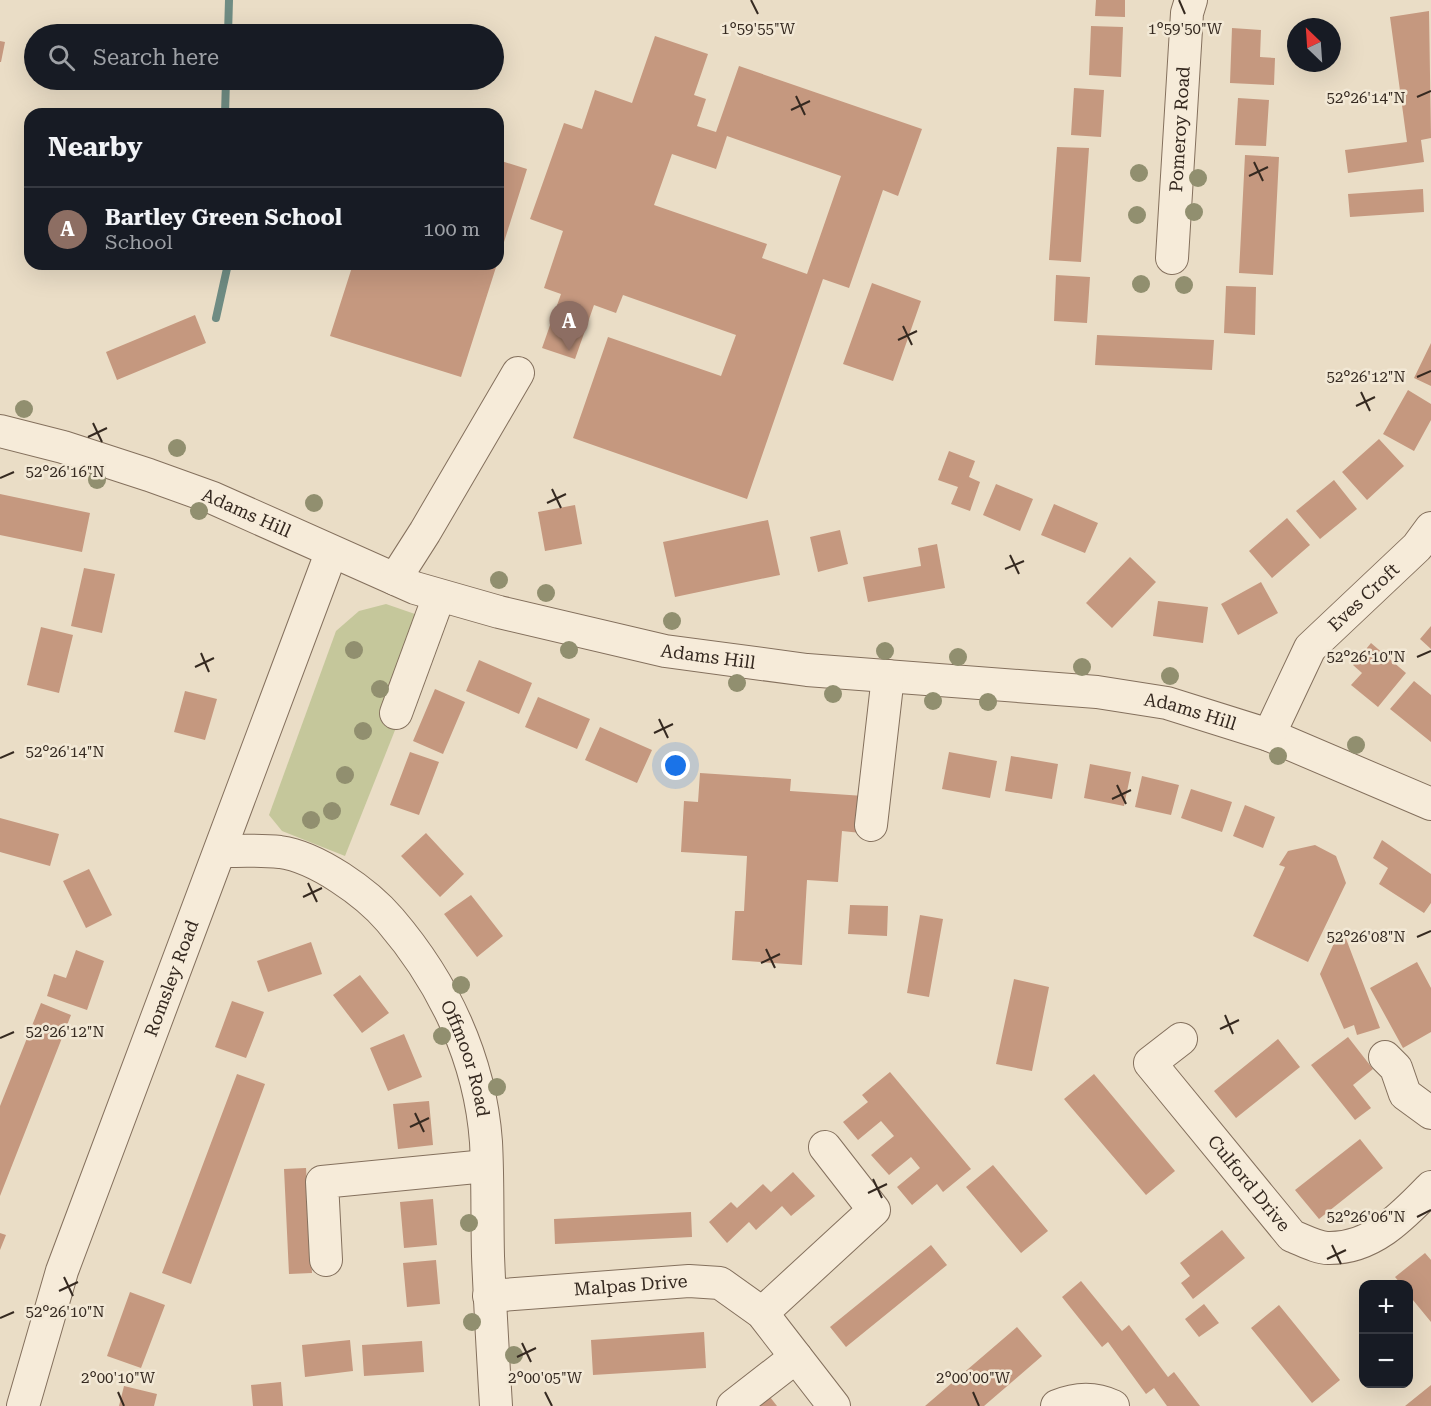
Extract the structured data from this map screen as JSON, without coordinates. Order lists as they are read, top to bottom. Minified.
{"streets":{"street":["Pomeroy Road","Adams Hill","Eves Croft","Romsley Road","Offmoor Road","Culford Drive","Malpas Drive"]},"crossings":[["Adams Hill","Eves Croft"],["Adams Hill","Romsley Road"],["Romsley Road","Offmoor Road"],["Offmoor Road","Malpas Drive"]],"north":"top left","page":{"search":"Search here","heading":"Nearby","list":[{"mark":"A","name":"Bartley Green School","note":"School","value":"100 m"}],"pins":"A","map_buttons":["+","−"]},"coordinates":["1°59'55\"W","1°59'50\"W","52°26'14\"N","52°26'12\"N","52°26'16\"N","52°26'10\"N","52°26'08\"N","52°26'06\"N","2°00'10\"W","2°00'05\"W","2°00'00\"W"]}
